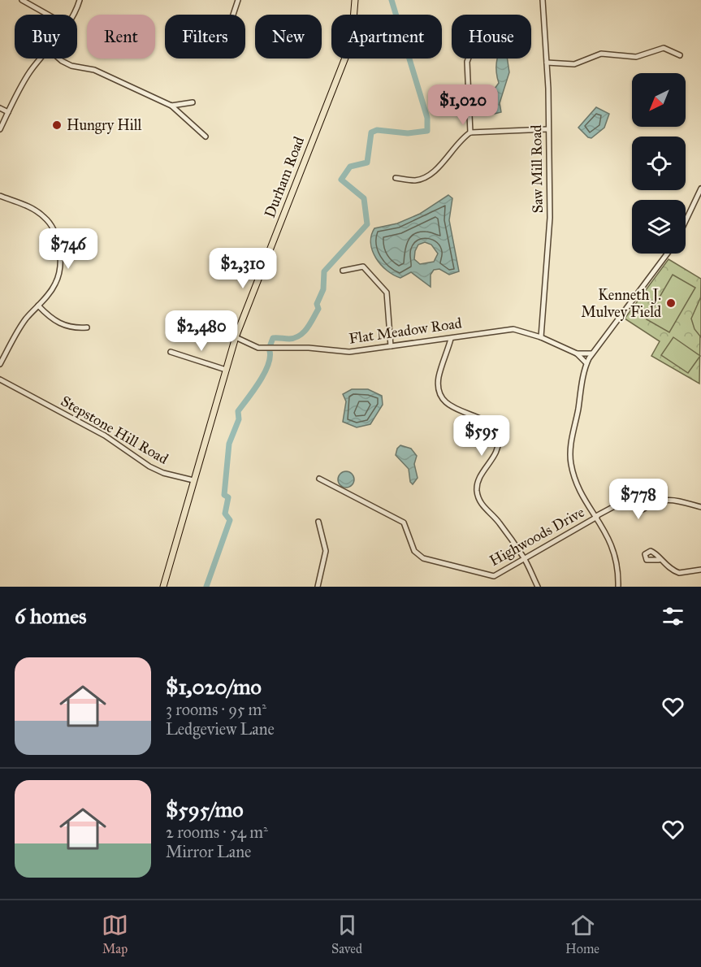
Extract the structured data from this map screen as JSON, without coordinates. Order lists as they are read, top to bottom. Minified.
{"streets":{"main road":["Durham Road"],"street":["Saw Mill Road","Flat Meadow Road","Stepstone Hill Road","Highwoods Drive"]},"crossings":[["Saw Mill Road","Flat Meadow Road"],["Durham Road","Flat Meadow Road"],["Durham Road","Stepstone Hill Road"]],"places":["Hungry Hill","Kenneth J. Mulvey Field"],"north":"bottom left","page":{"chip":["Buy","Rent","Filters","New","Apartment","House"],"price":["$1,020","$746","$2,310","$2,480","$595","$778"],"heading":"6 homes","list":[{"name":"$1,020/mo","note":"3 rooms · 95 m² · Ledgeview Lane"},{"name":"$595/mo","note":"2 rooms · 54 m² · Mirror Lane"}],"tabs":["Map","Saved","Home"]}}
